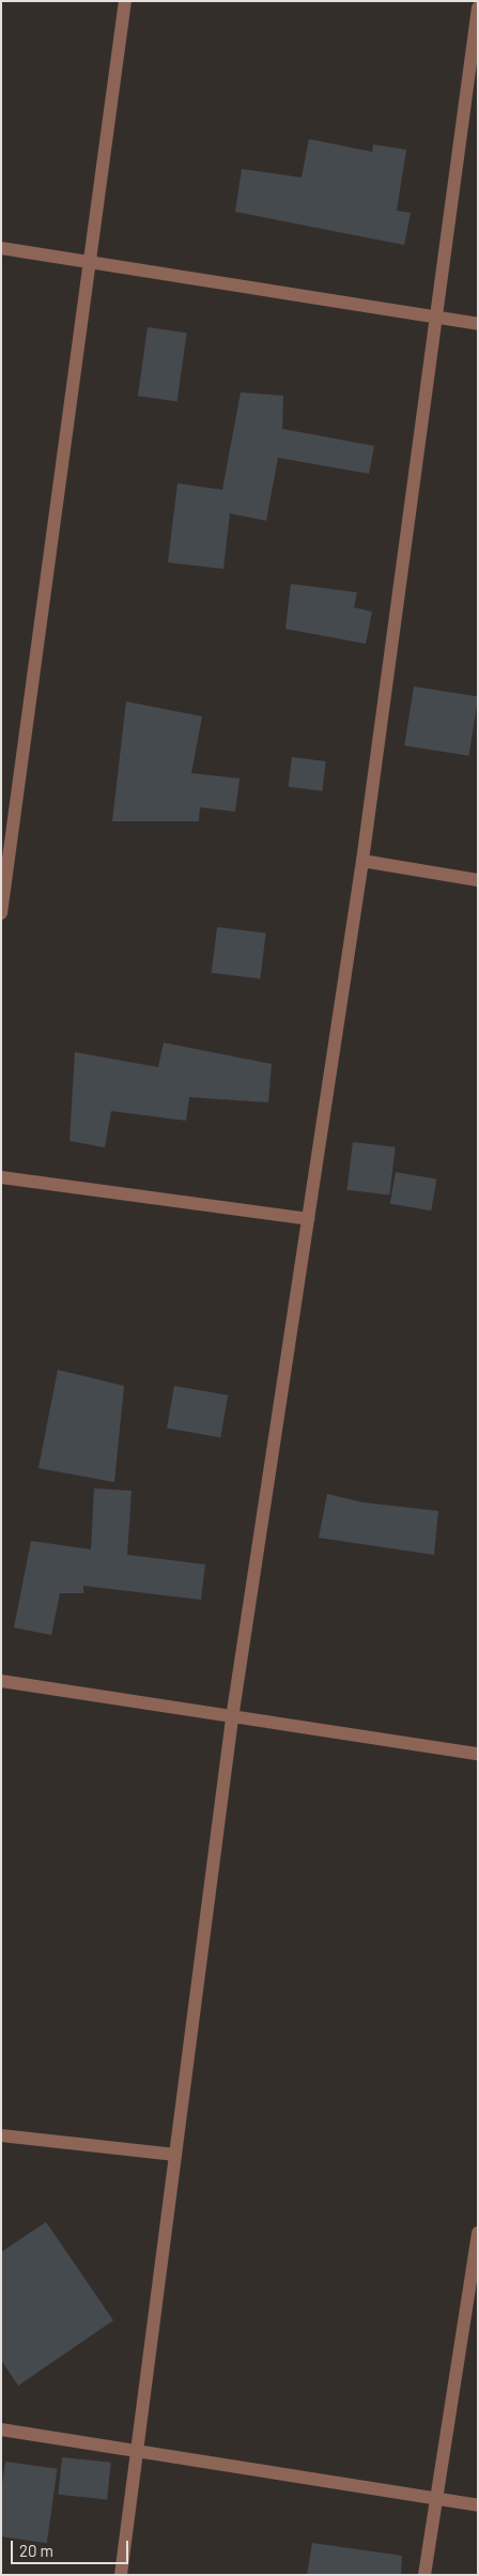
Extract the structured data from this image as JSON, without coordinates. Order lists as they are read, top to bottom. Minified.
{"scale_bar":"20 m"}
